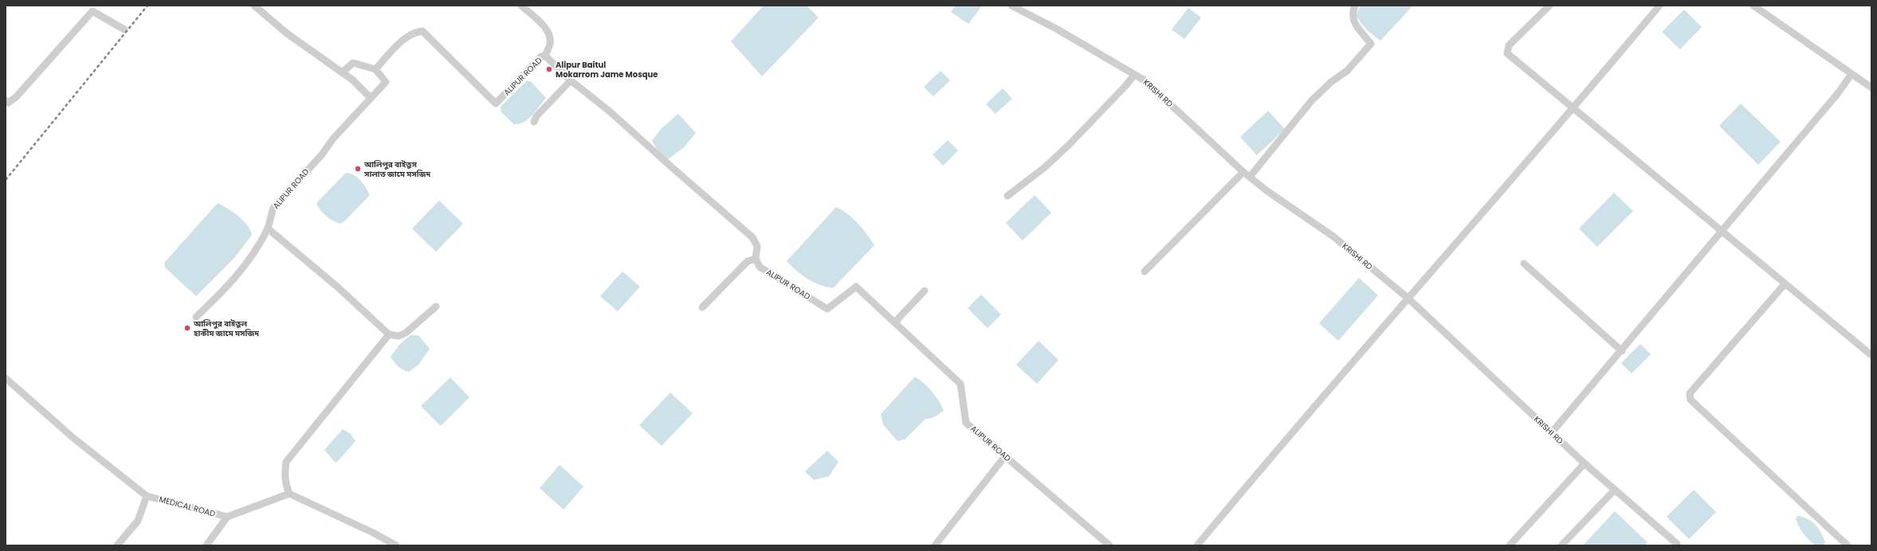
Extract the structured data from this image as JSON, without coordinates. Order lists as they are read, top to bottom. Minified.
{"streets":{"street":["ALIPUR ROAD","KRISHI RD","MEDICAL ROAD"]},"places":["Alipur Baitul Mokarrom Jame Mosque","আলিপুর বাইতুস সালাত জামে মসজিদ","আলিপুর বাইতুল হাকীম জামে মসজিদ"]}
